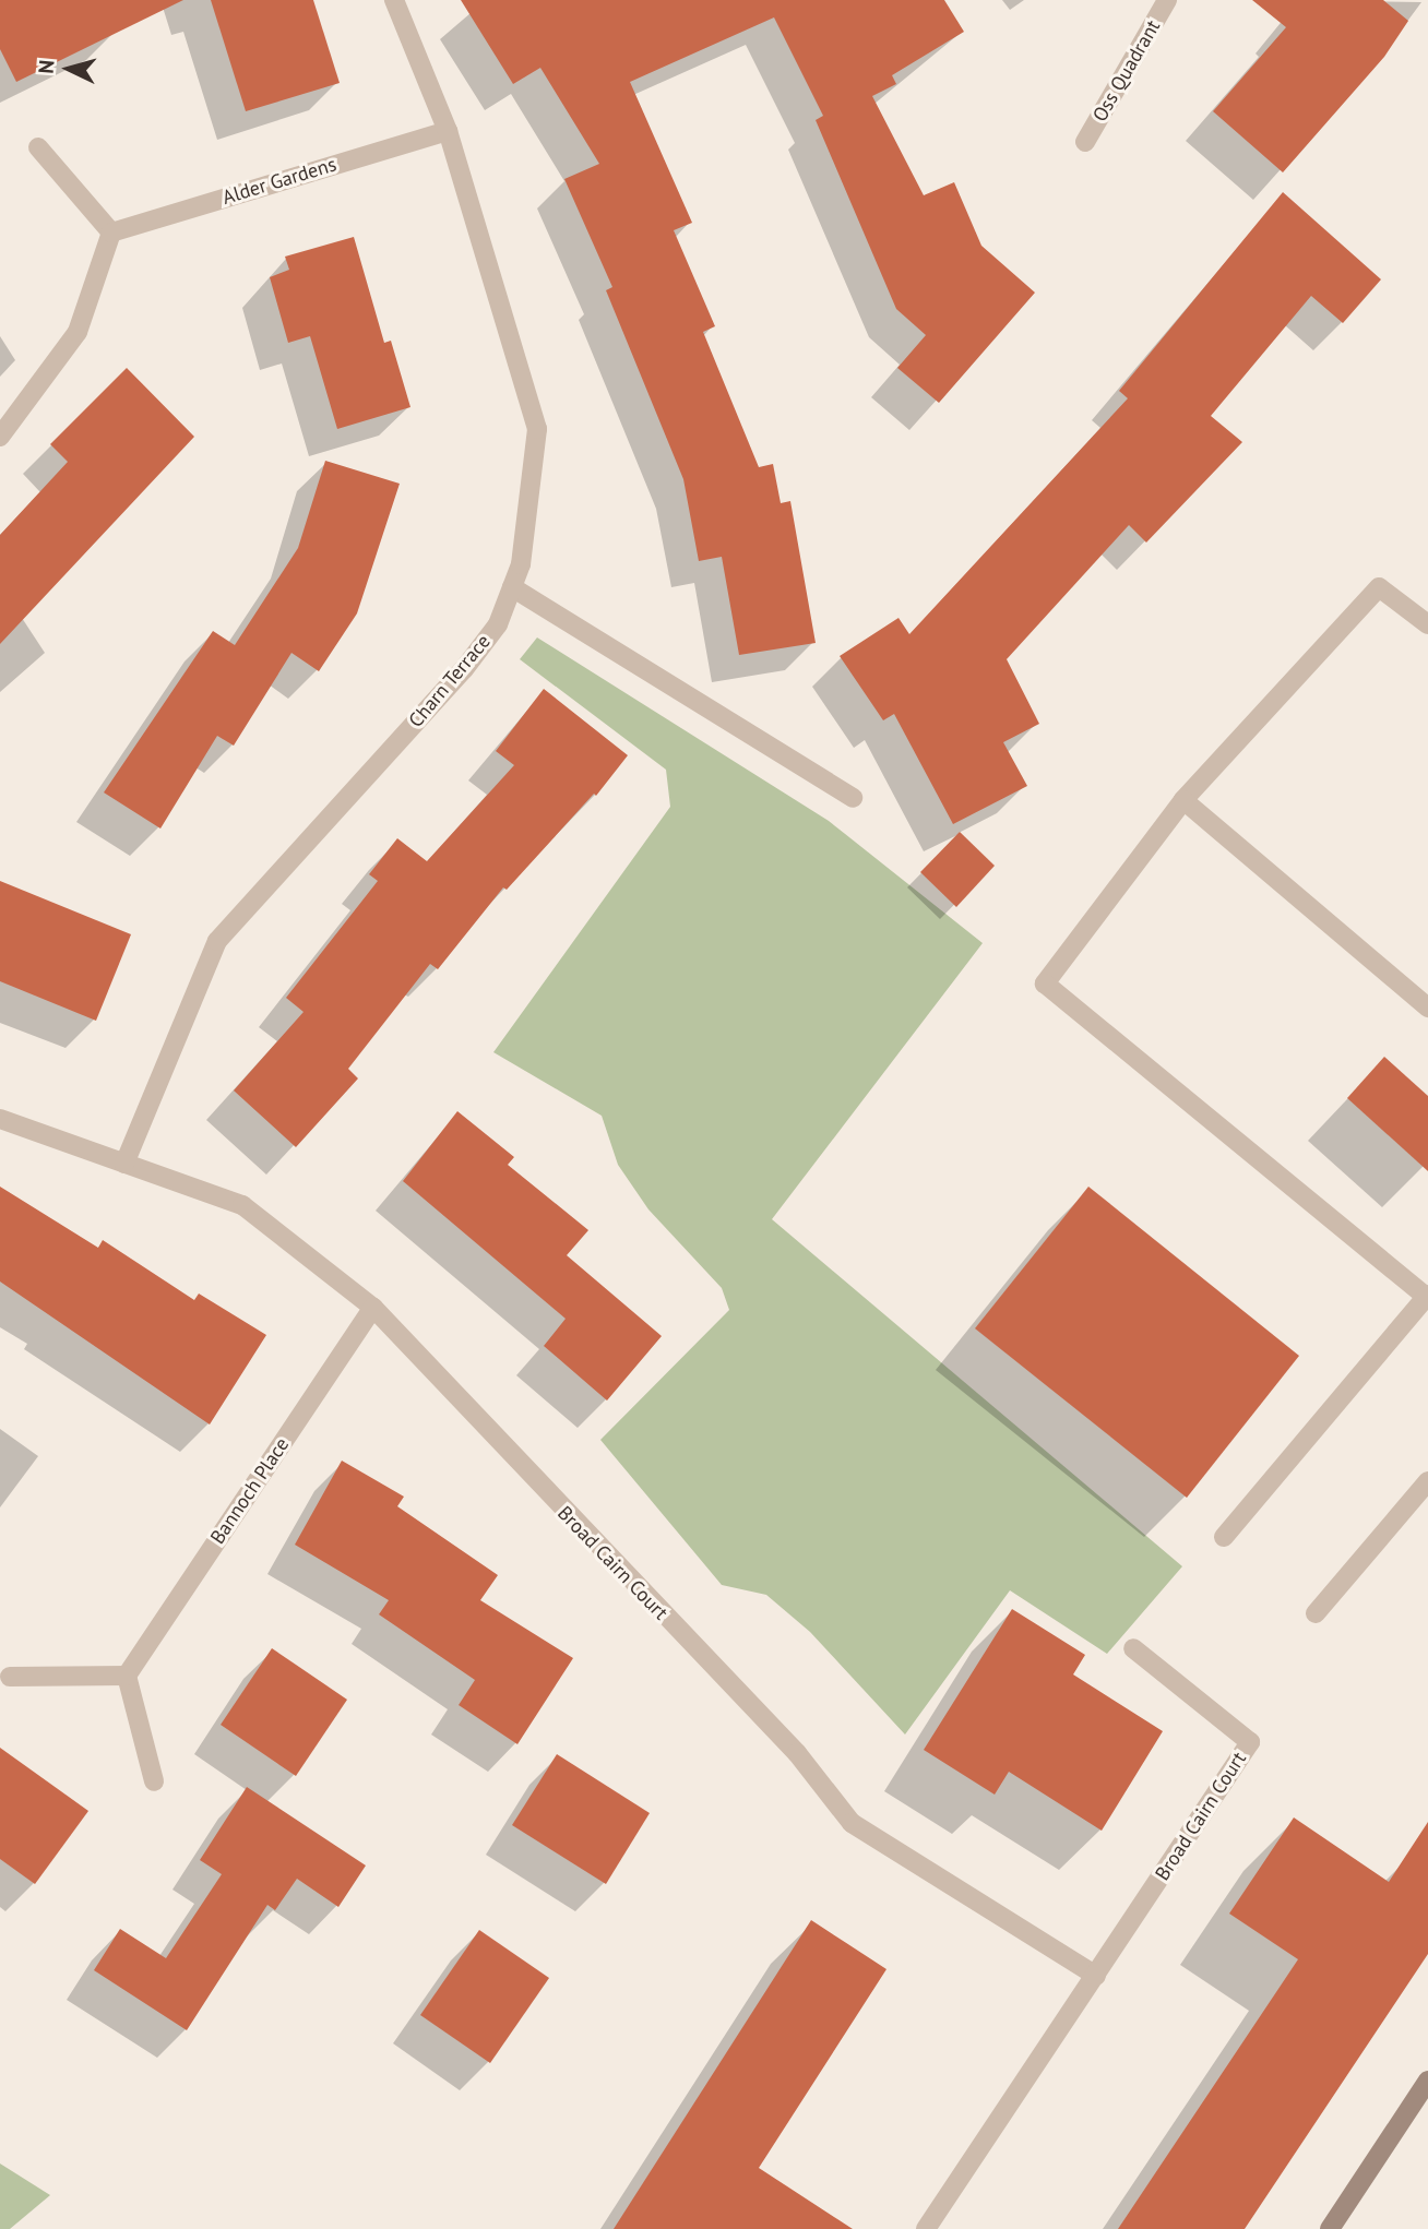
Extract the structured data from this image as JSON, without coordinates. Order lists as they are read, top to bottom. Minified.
{"streets":{"street":["Oss Quadrant","Alder Gardens","Charn Terrace","Bannoch Place","Broad Cairn Court"]},"crossings":[["Alder Gardens","Charn Terrace"],["Charn Terrace","Broad Cairn Court"],["Bannoch Place","Broad Cairn Court"]],"north":"left"}
